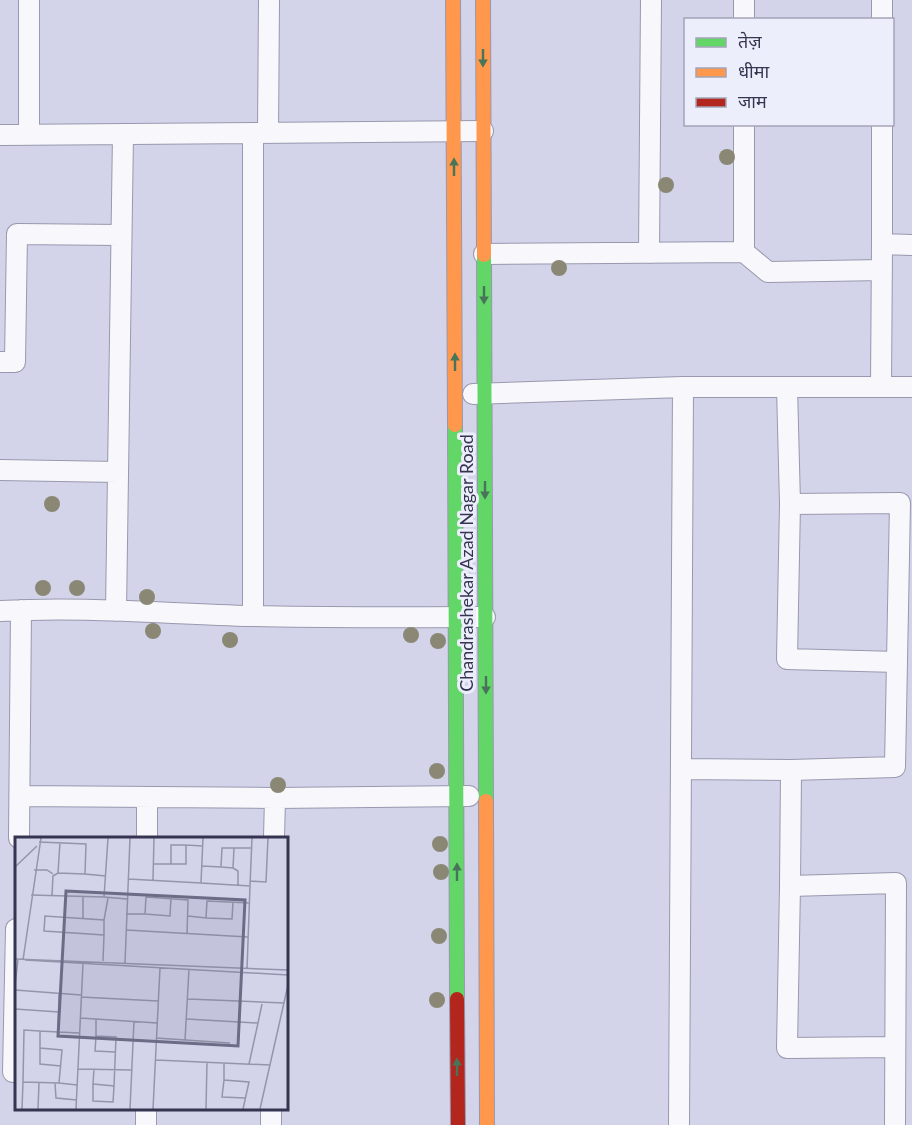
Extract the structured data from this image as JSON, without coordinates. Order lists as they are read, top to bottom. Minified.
{"streets":{"street":["Chandrashekar Azad Nagar Road"]},"legend":["तेज़","धीमा","जाम"]}
